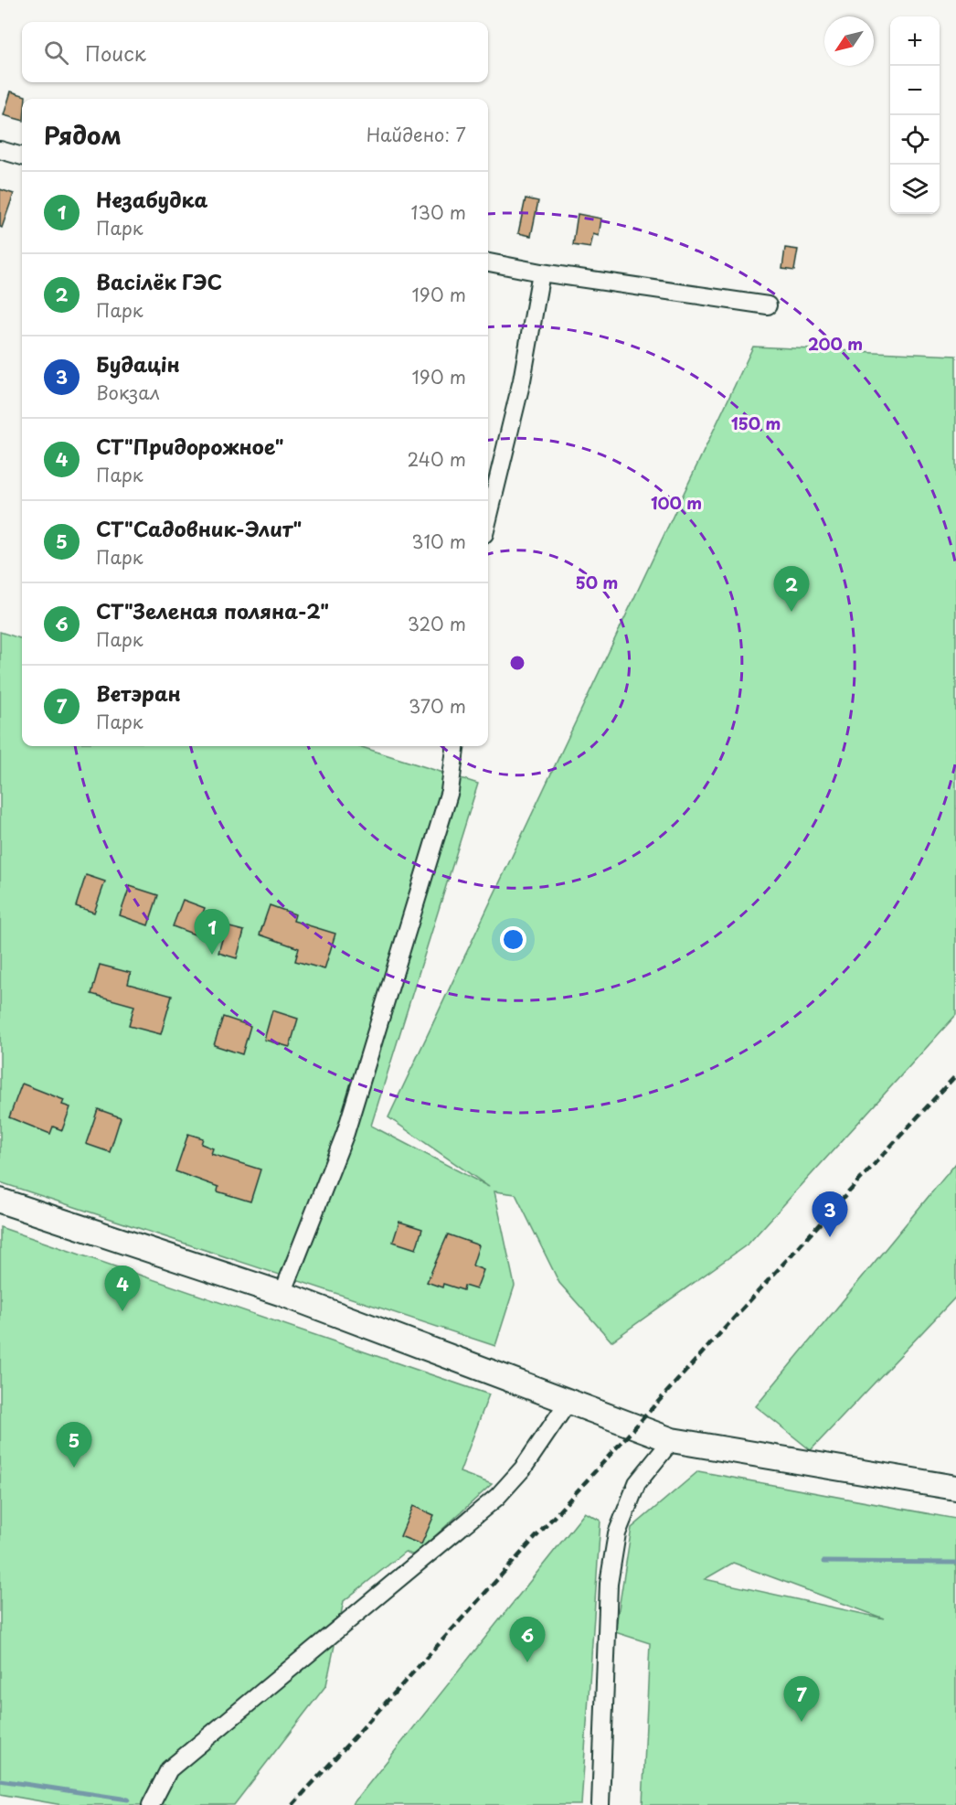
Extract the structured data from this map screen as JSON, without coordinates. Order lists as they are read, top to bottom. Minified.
{"north":"bottom left","page":{"map_buttons":["+","−"],"search":"Поиск","heading":["Рядом","Найдено: 7"],"list":[{"mark":"1","name":"Незабудка","note":"Парк","value":"130 m"},{"mark":"2","name":"Васілёк ГЭС","note":"Парк","value":"190 m"},{"mark":"3","name":"Будацін","note":"Вокзал","value":"190 m"},{"mark":"4","name":"СТ\"Придорожное\"","note":"Парк","value":"240 m"},{"mark":"5","name":"СТ\"Садовник-Элит\"","note":"Парк","value":"310 m"},{"mark":"6","name":"СТ\"Зеленая поляна-2\"","note":"Парк","value":"320 m"},{"mark":"7","name":"Ветэран","note":"Парк","value":"370 m"}],"pins":["2","1","3","4","5","6","7"]},"rings":["200 m","150 m","100 m","50 m"]}
